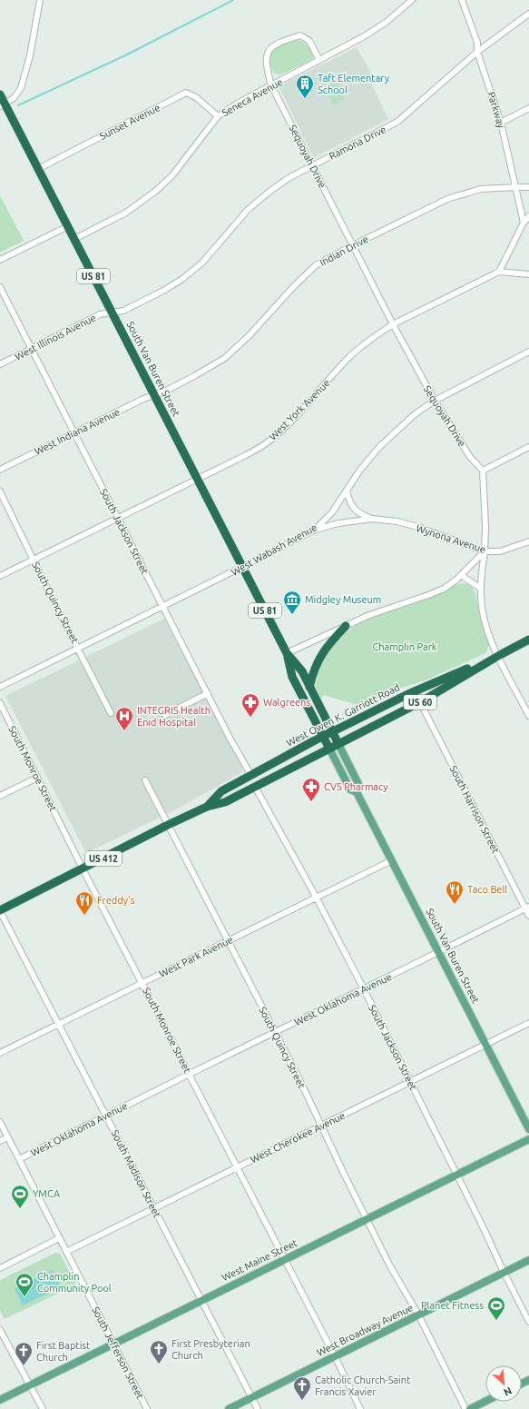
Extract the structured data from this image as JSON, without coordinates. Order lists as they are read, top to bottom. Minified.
{"streets":{"highway":["US 81","South Van Buren Street","US 60","West Owen K. Garriott Road","US 412"],"main road":["West Maine Street","West Broadway Avenue"],"street":["Seneca Avenue","Parkway","Sunset Avenue","Ramona Drive","Sequoyah Drive","Indian Drive","West Illinois Avenue","West York Avenue","West Indiana Avenue","South Jackson Street","Wynona Avenue","West Wabash Avenue","South Quincy Street","South Monroe Street","South Harrison Street","West Park Avenue","West Oklahoma Avenue","West Cherokee Avenue","South Madison Street","South Jefferson Street"]},"crossings":[["Seneca Avenue","Sunset Avenue"],["Seneca Avenue","Sequoyah Drive"],["Seneca Avenue","South Van Buren Street"],["Parkway","Ramona Drive"],["Parkway","Indian Drive"],["Sunset Avenue","South Van Buren Street"],["Ramona Drive","Sequoyah Drive"],["Ramona Drive","West Illinois Avenue"],["Ramona Drive","South Van Buren Street"],["Sequoyah Drive","Indian Drive"],["Sequoyah Drive","West York Avenue"],["Sequoyah Drive","West Wabash Avenue"],["Indian Drive","South Van Buren Street"],["Indian Drive","West Indiana Avenue"],["West Illinois Avenue","South Van Buren Street"],["West Illinois Avenue","South Jackson Street"],["South Van Buren Street","West York Avenue"],["South Van Buren Street","West Indiana Avenue"],["South Van Buren Street","West Wabash Avenue"],["South Van Buren Street","West Owen K. Garriott Road"],["South Van Buren Street","West Park Avenue"],["South Van Buren Street","West Oklahoma Avenue"],["South Van Buren Street","West Cherokee Avenue"],["West York Avenue","South Jackson Street"],["West York Avenue","South Quincy Street"],["West Indiana Avenue","South Jackson Street"],["South Jackson Street","West Wabash Avenue"],["South Jackson Street","West Owen K. Garriott Road"],["South Jackson Street","West Park Avenue"],["South Jackson Street","West Oklahoma Avenue"],["South Jackson Street","West Cherokee Avenue"],["South Jackson Street","West Maine Street"],["South Jackson Street","West Broadway Avenue"],["Wynona Avenue","West Wabash Avenue"],["West Wabash Avenue","South Quincy Street"],["South Quincy Street","West Owen K. Garriott Road"],["South Quincy Street","West Park Avenue"],["South Quincy Street","West Oklahoma Avenue"],["South Quincy Street","West Cherokee Avenue"],["South Quincy Street","West Maine Street"],["South Quincy Street","West Broadway Avenue"],["West Owen K. Garriott Road","South Monroe Street"],["West Owen K. Garriott Road","South Harrison Street"],["West Owen K. Garriott Road","South Madison Street"],["South Monroe Street","West Park Avenue"],["South Monroe Street","West Oklahoma Avenue"],["South Monroe Street","West Cherokee Avenue"],["South Monroe Street","West Maine Street"],["South Monroe Street","West Broadway Avenue"],["South Harrison Street","West Oklahoma Avenue"],["West Park Avenue","South Madison Street"],["West Oklahoma Avenue","South Madison Street"],["West Oklahoma Avenue","South Jefferson Street"],["West Cherokee Avenue","South Madison Street"],["West Cherokee Avenue","South Jefferson Street"],["South Madison Street","West Maine Street"],["South Madison Street","West Broadway Avenue"],["West Maine Street","South Jefferson Street"]],"parks":["Champlin Park"],"places":{"building":["Taft Elementary School"],"museum":["Midgley Museum"],"pharmacy":["Walgreens","CVS Pharmacy"],"hospital":["INTEGRIS Health Enid Hospital"],"restaurant":["Taco Bell","Freddy's"],"sports":["YMCA","Champlin Community Pool","Planet Fitness"],"church":["First Presbyterian Church","First Baptist Church","Catholic Church-Saint Francis Xavier"]},"north":"bottom right"}
